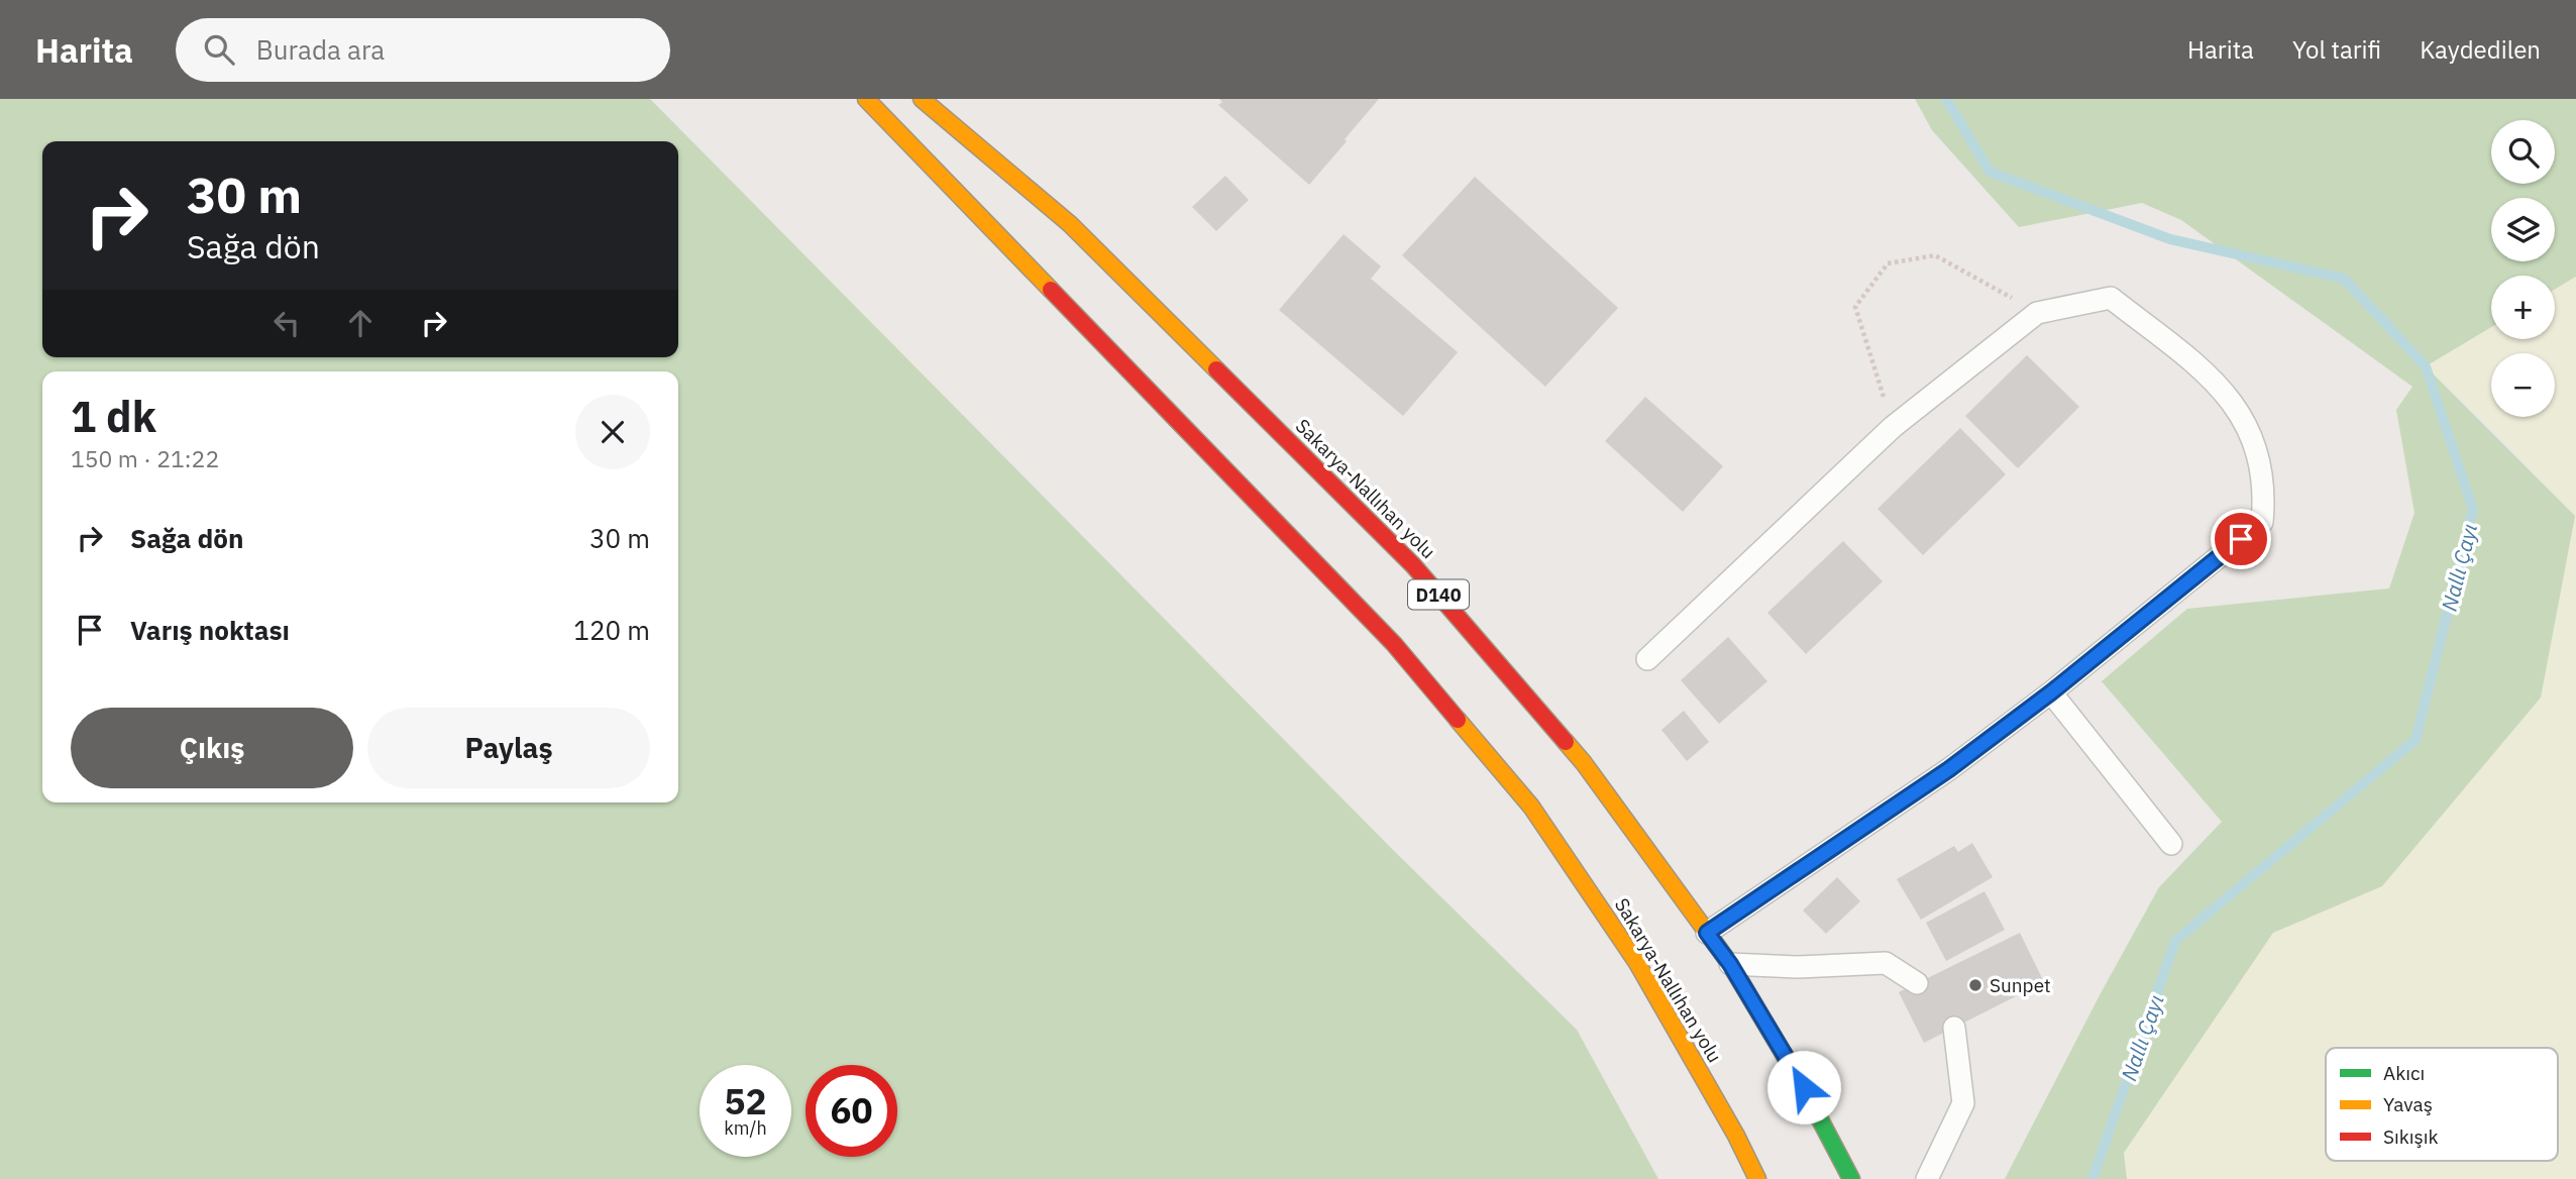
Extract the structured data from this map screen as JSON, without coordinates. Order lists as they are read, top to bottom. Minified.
{"streets":{"main road":["Sakarya-Nallıhan yolu","D140"]},"water":["Nallı Çayı"],"places":["Sunpet"],"legend":["Akıcı","Yavaş","Sıkışık"],"page":{"header":"Harita","search":"Burada ara","nav":["Harita","Yol tarifi","Kaydedilen"],"map_buttons":["+","−"],"turn":["30 m","Sağa dön"],"heading":["1 dk","150 m · 21:22"],"list":[{"name":"Sağa dön","value":"30 m"},{"name":"Varış noktası","value":"120 m"}],"buttons":["Çıkış","Paylaş"],"speed":"52 km/h","limit":"60"}}
